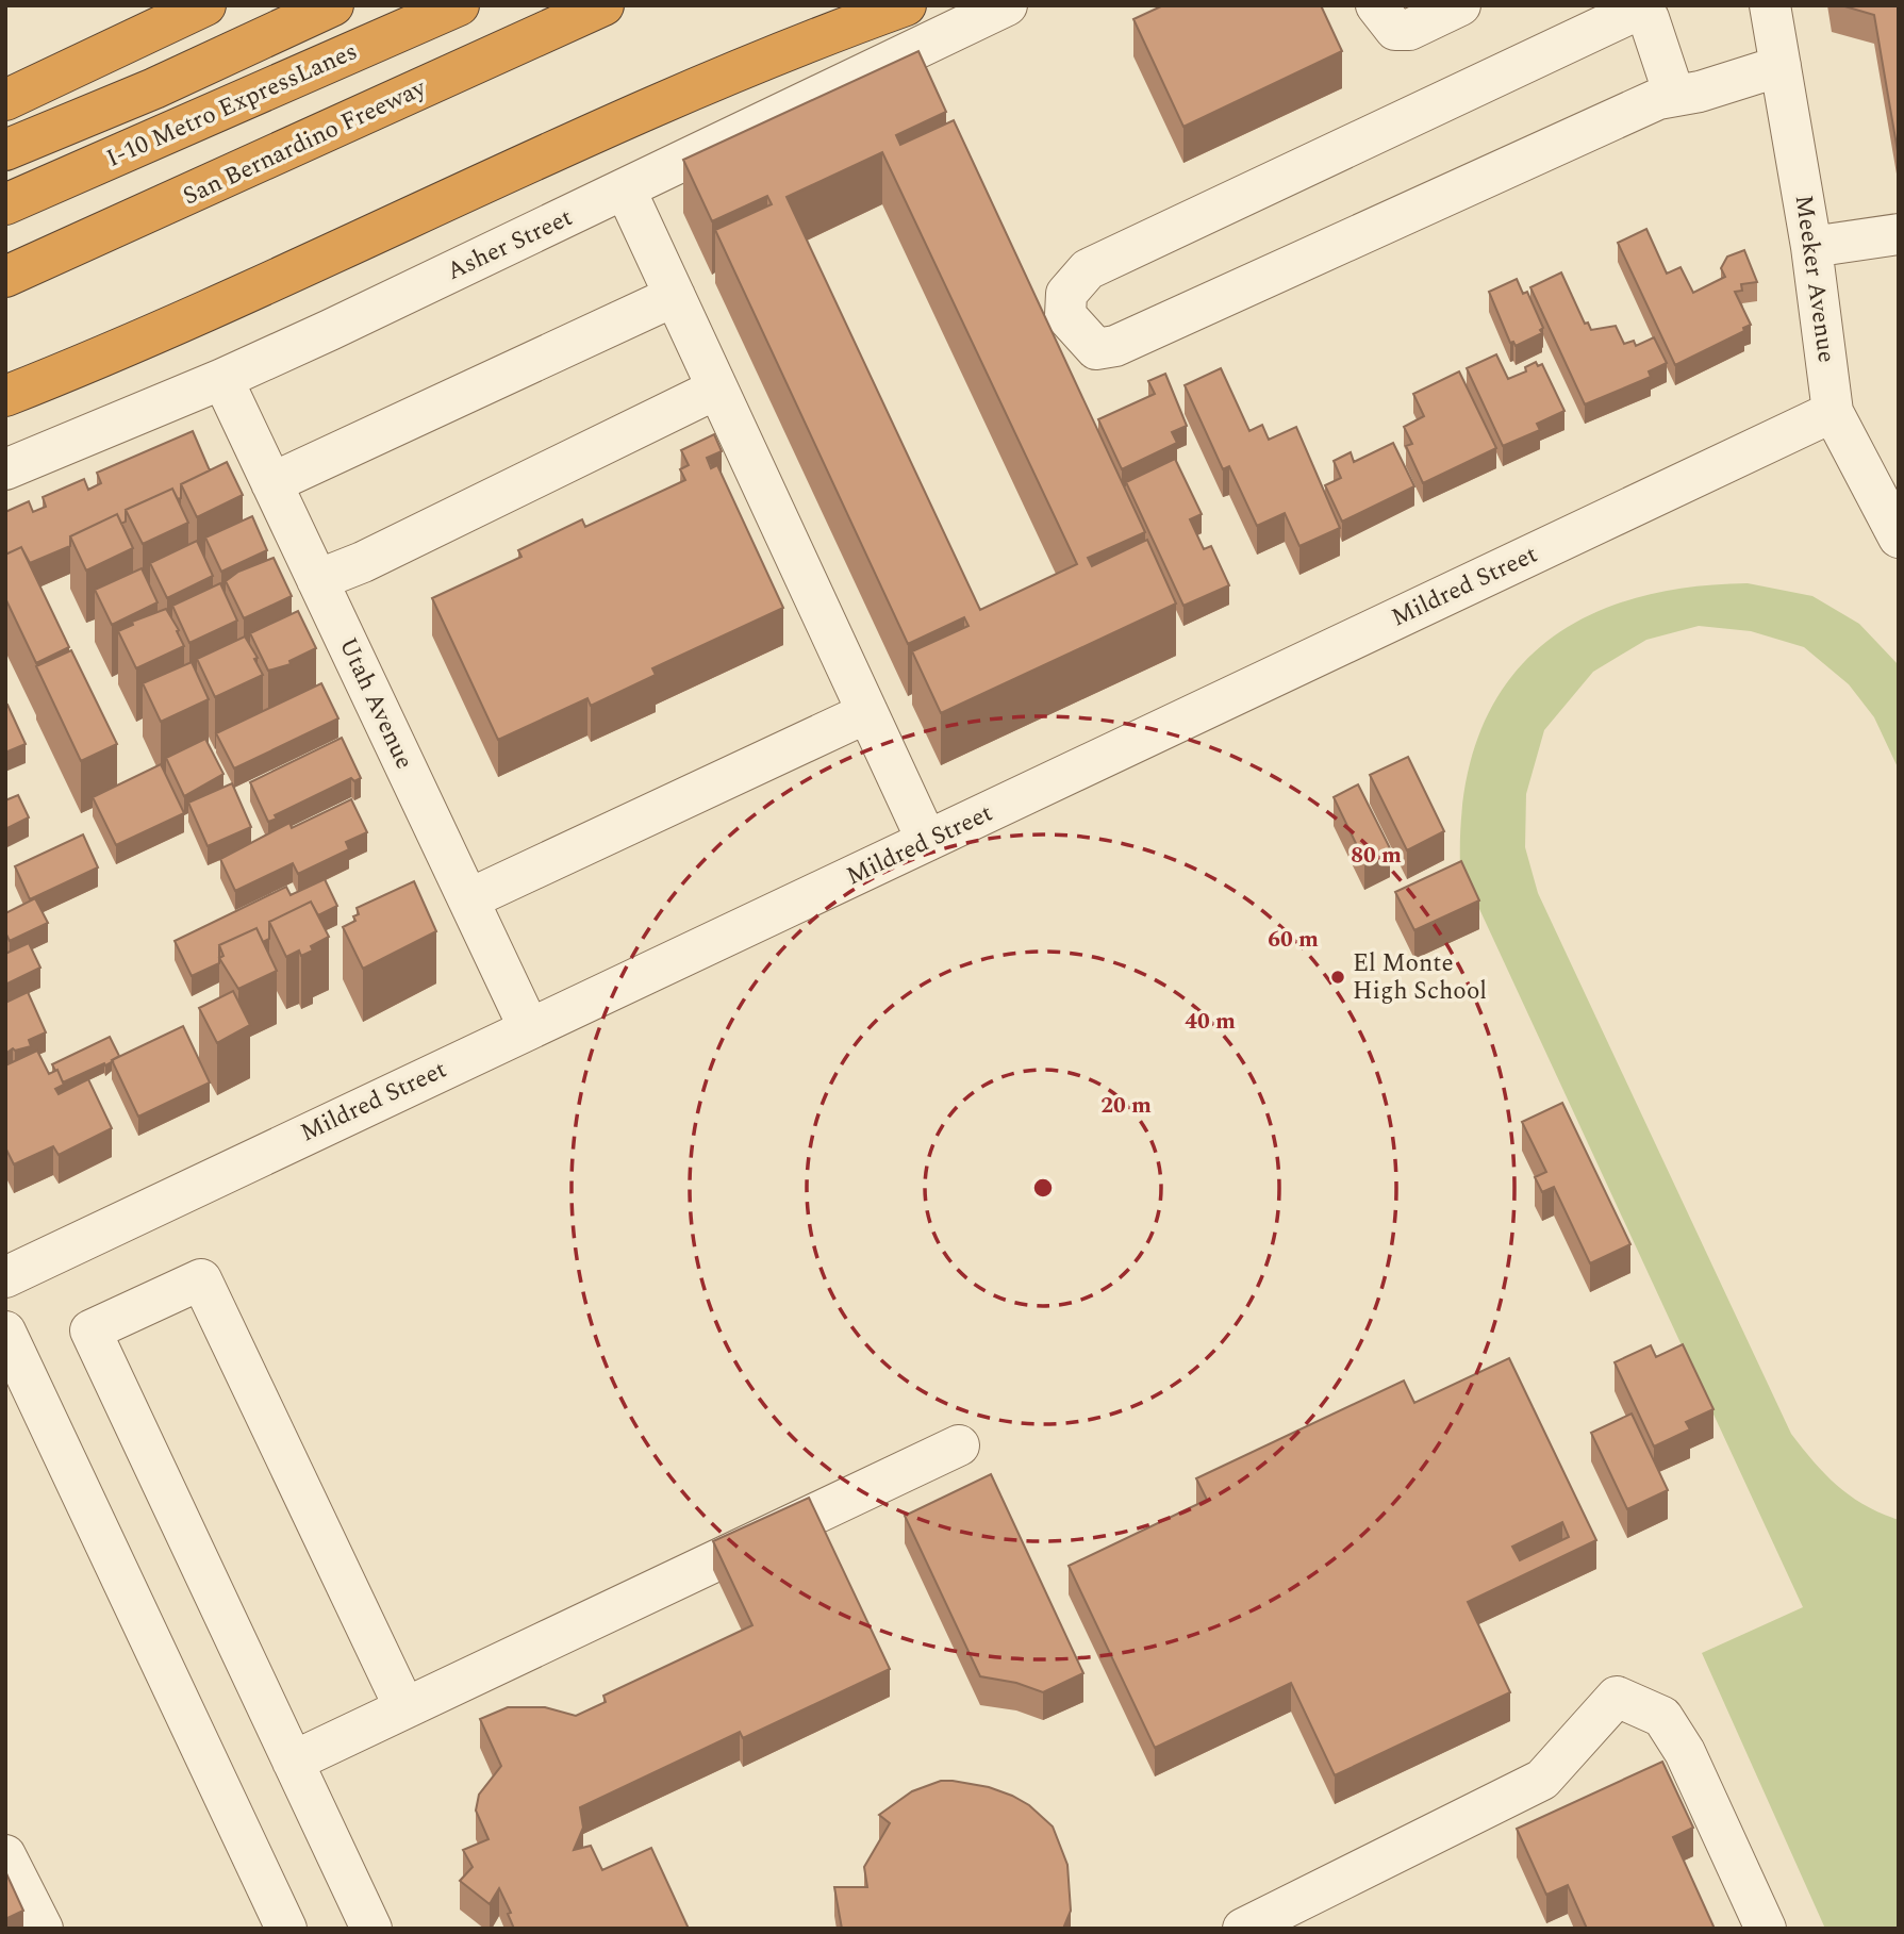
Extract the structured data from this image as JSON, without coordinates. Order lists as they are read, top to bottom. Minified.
{"streets":{"highway":["I-10 Metro ExpressLanes","San Bernardino Freeway"],"street":["Asher Street","Meeker Avenue","Mildred Street","Utah Avenue"]},"crossings":[["Asher Street","Utah Avenue"],["Meeker Avenue","Mildred Street"],["Mildred Street","Utah Avenue"]],"places":["El Monte High School"],"rings":["80 m","60 m","40 m","20 m"]}
